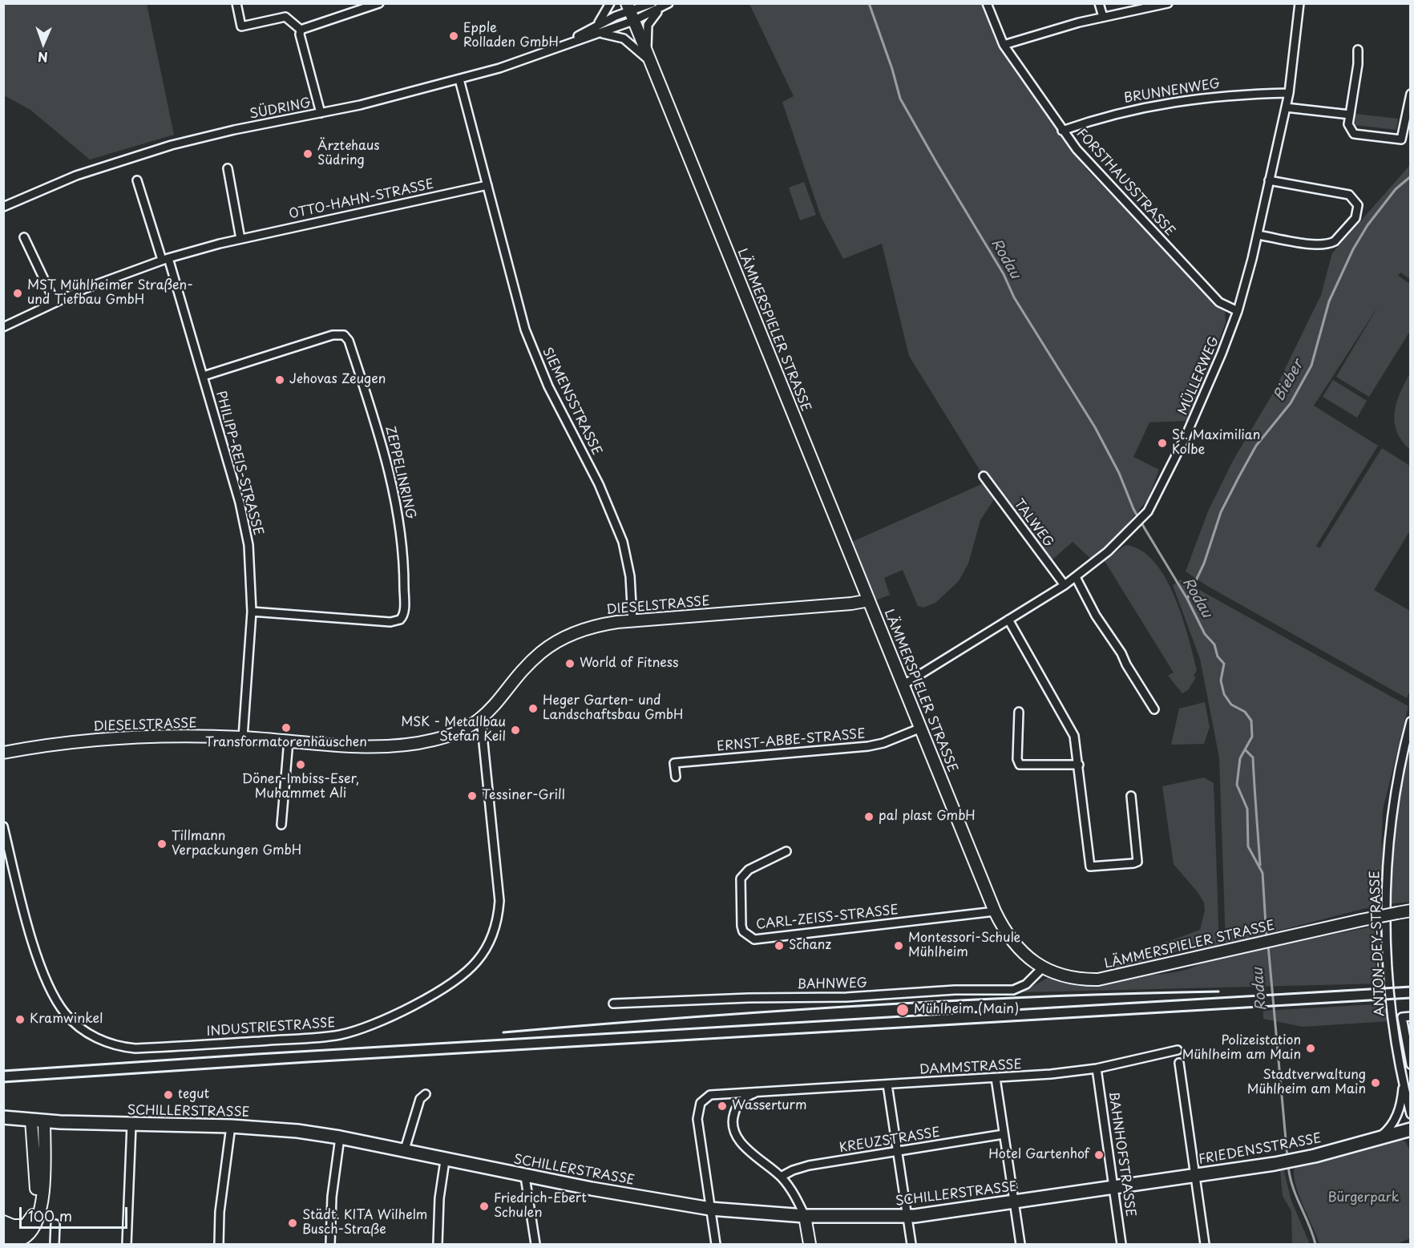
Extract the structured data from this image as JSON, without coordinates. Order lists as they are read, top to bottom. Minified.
{"streets":{"main road":["LÄMMERSPIELER STRASSE","DIESELSTRASSE","SCHILLERSTRASSE","FRIEDENSSTRASSE"],"street":["BRUNNENWEG","SÜDRING","FORSTHAUSSTRASSE","OTTO-HAHN-STRASSE","MÜLLERWEG","SIEMENSSTRASSE","PHILIPP-REIS-STRASSE","ZEPPELINRING","TALWEG","ERNST-ABBE-STRASSE","CARL-ZEISS-STRASSE","ANTON-DEY-STRASSE","BAHNWEG","INDUSTRIESTRASSE","DAMMSTRASSE","KREUZSTRASSE","BAHNHOFSTRASSE"]},"crossings":[["BRUNNENWEG","FORSTHAUSSTRASSE"],["BRUNNENWEG","MÜLLERWEG"],["SÜDRING","LÄMMERSPIELER STRASSE"],["SÜDRING","SIEMENSSTRASSE"],["FORSTHAUSSTRASSE","MÜLLERWEG"],["OTTO-HAHN-STRASSE","SIEMENSSTRASSE"],["OTTO-HAHN-STRASSE","PHILIPP-REIS-STRASSE"],["LÄMMERSPIELER STRASSE","MÜLLERWEG"],["LÄMMERSPIELER STRASSE","DIESELSTRASSE"],["LÄMMERSPIELER STRASSE","ERNST-ABBE-STRASSE"],["LÄMMERSPIELER STRASSE","CARL-ZEISS-STRASSE"],["LÄMMERSPIELER STRASSE","BAHNWEG"],["MÜLLERWEG","TALWEG"],["SIEMENSSTRASSE","DIESELSTRASSE"],["PHILIPP-REIS-STRASSE","ZEPPELINRING"],["PHILIPP-REIS-STRASSE","DIESELSTRASSE"],["DIESELSTRASSE","INDUSTRIESTRASSE"],["ANTON-DEY-STRASSE","FRIEDENSSTRASSE"],["DAMMSTRASSE","SCHILLERSTRASSE"],["DAMMSTRASSE","BAHNHOFSTRASSE"],["SCHILLERSTRASSE","FRIEDENSSTRASSE"],["SCHILLERSTRASSE","BAHNHOFSTRASSE"],["FRIEDENSSTRASSE","BAHNHOFSTRASSE"]],"water":["Rodau","Bieber"],"parks":["Bürgerpark"],"places":["Epple Rolladen GmbH","Ärztehaus Südring","MST Mühlheimer Straßen- und Tiefbau GmbH","Jehovas Zeugen","St. Maximilian Kolbe","World of Fitness","Heger Garten- und Landschaftsbau GmbH","Transformatorenhäuschen","MSK - Metallbau Stefan Keil","Döner-Imbiss-Eser, Muhammet Ali","Tessiner-Grill","pal plast GmbH","Tillmann Verpackungen GmbH","Schanz","Montessori-Schule Mühlheim","Mühlheim (Main)","Kramwinkel","Polizeistation Mühlheim am Main","Stadtverwaltung Mühlheim am Main","tegut","Wasserturm","Hotel Gartenhof","Friedrich-Ebert Schulen","Städt. KITA Wilhelm Busch-Straße"],"scale_bar":"100 m","north":"bottom"}
